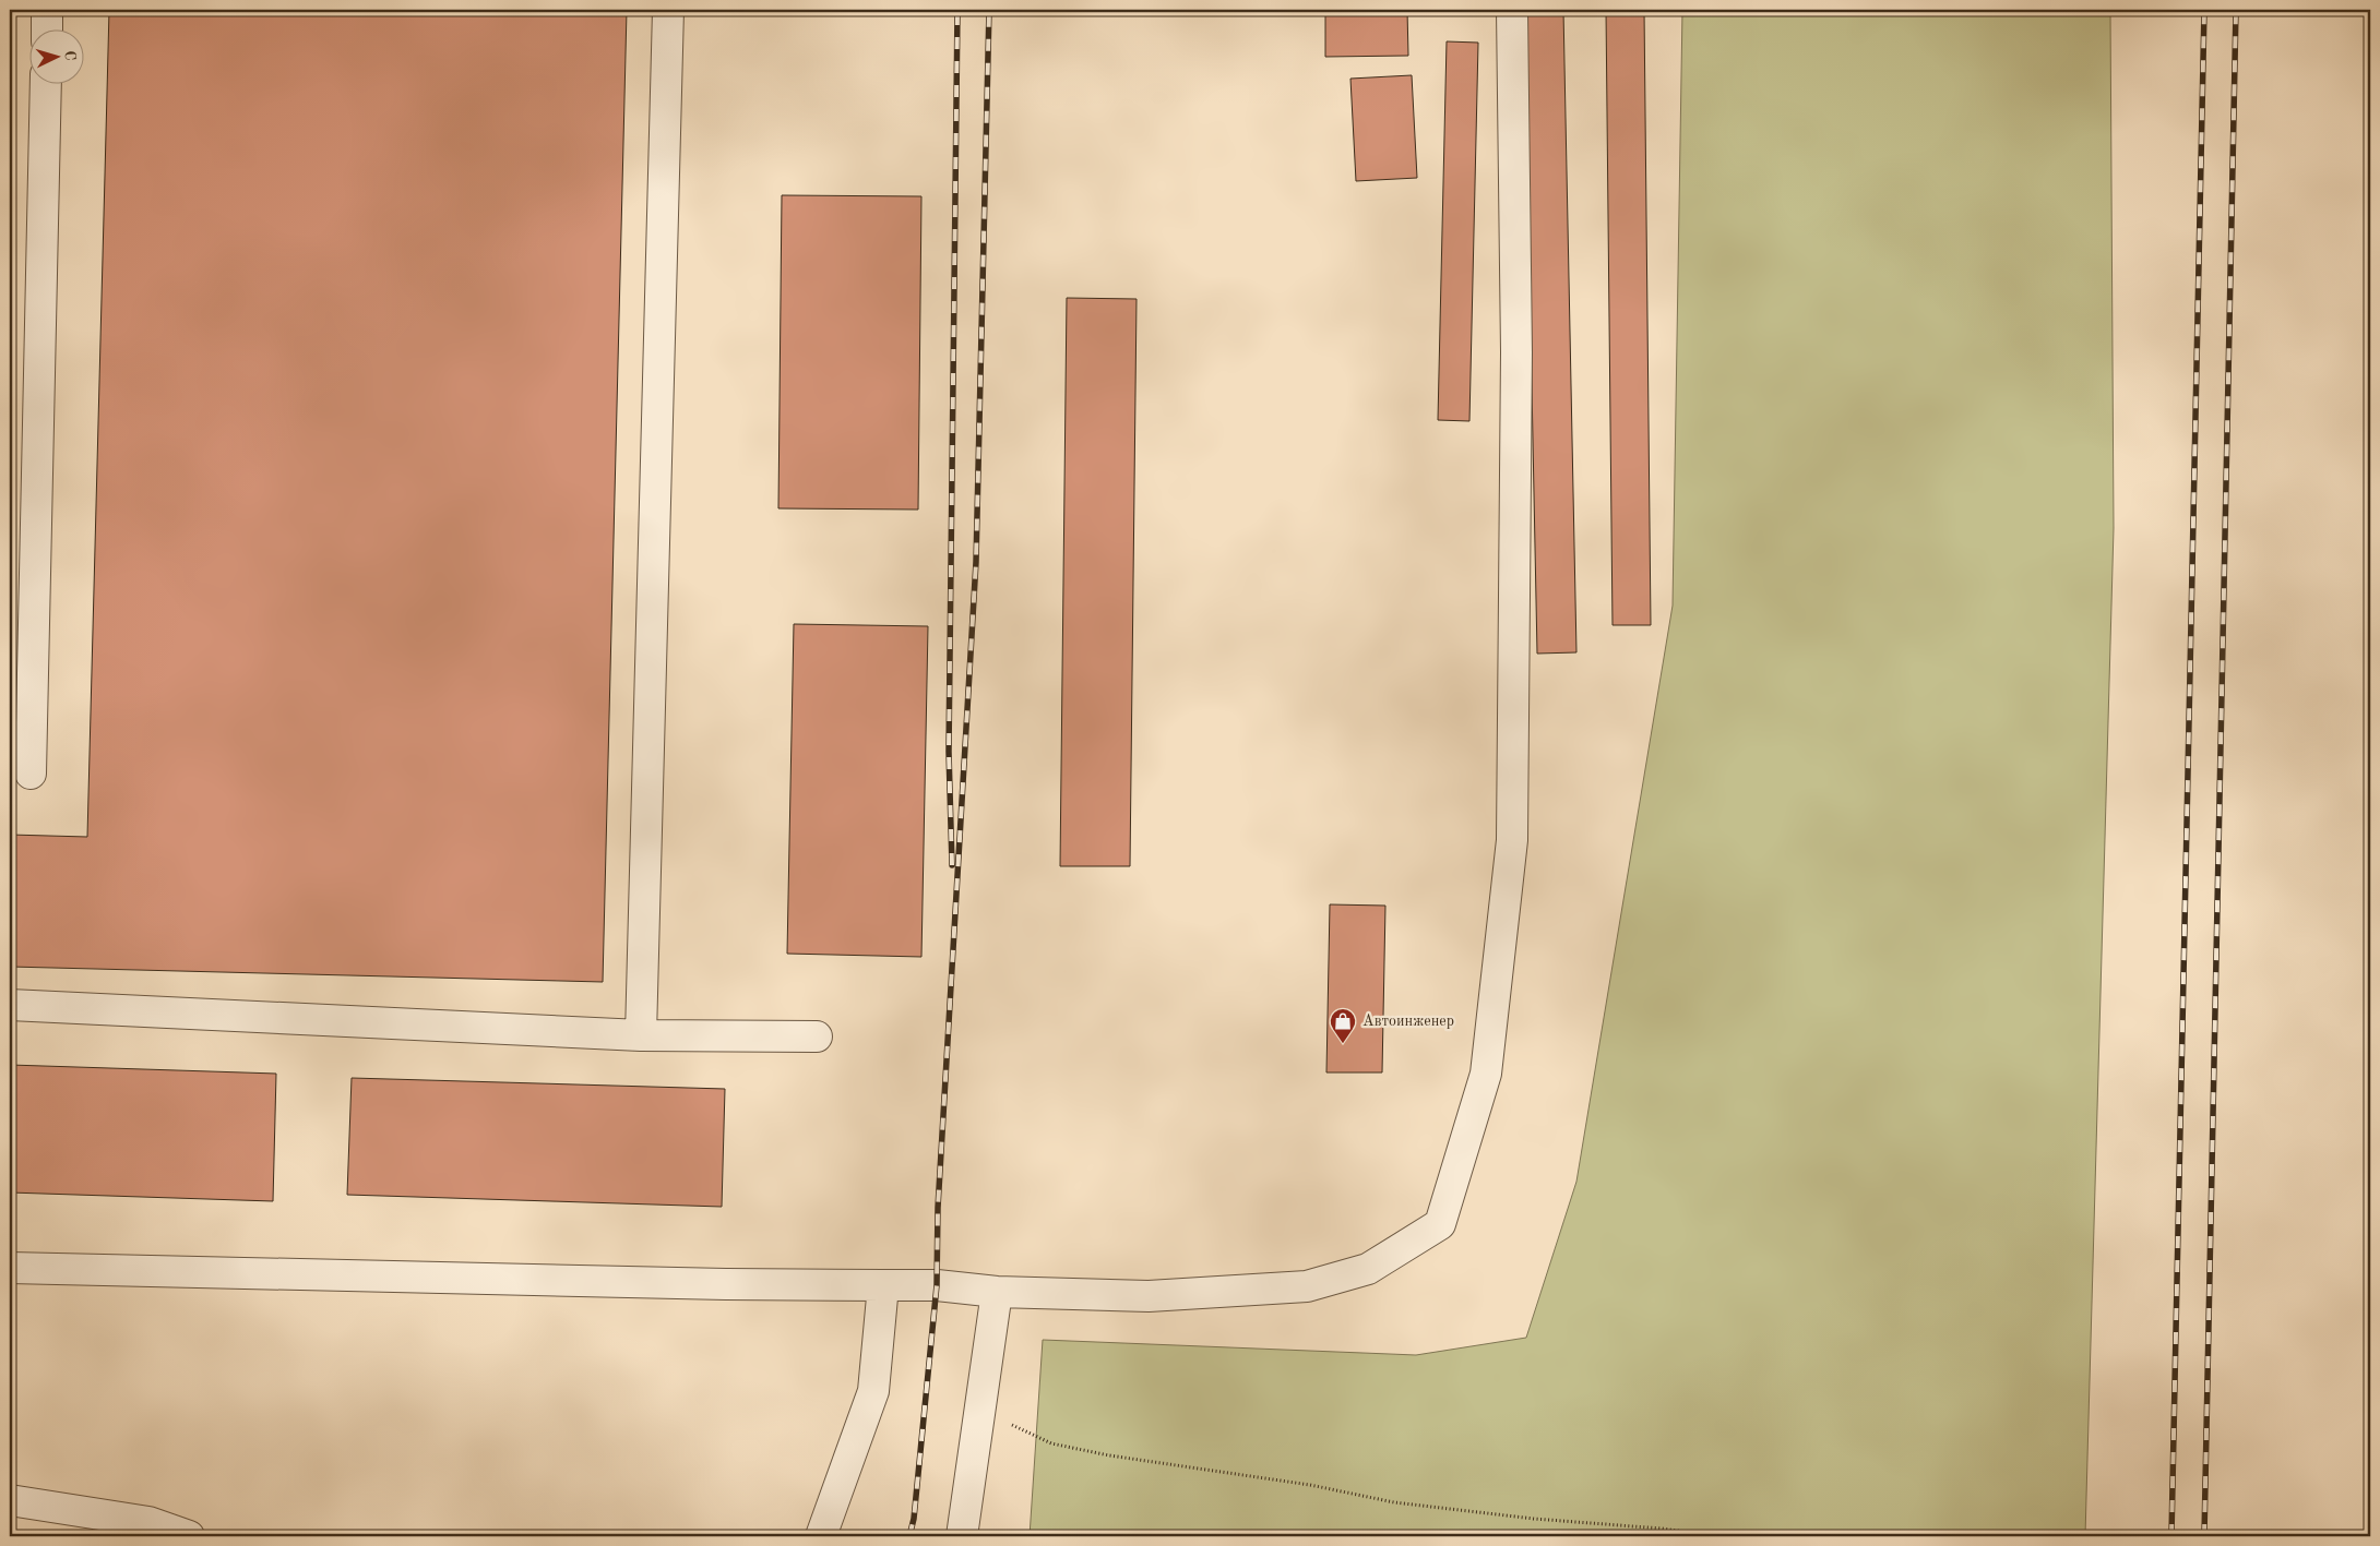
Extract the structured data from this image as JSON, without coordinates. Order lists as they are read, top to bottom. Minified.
{"places":{"shop":["Автоинженер"]},"north":"right"}
